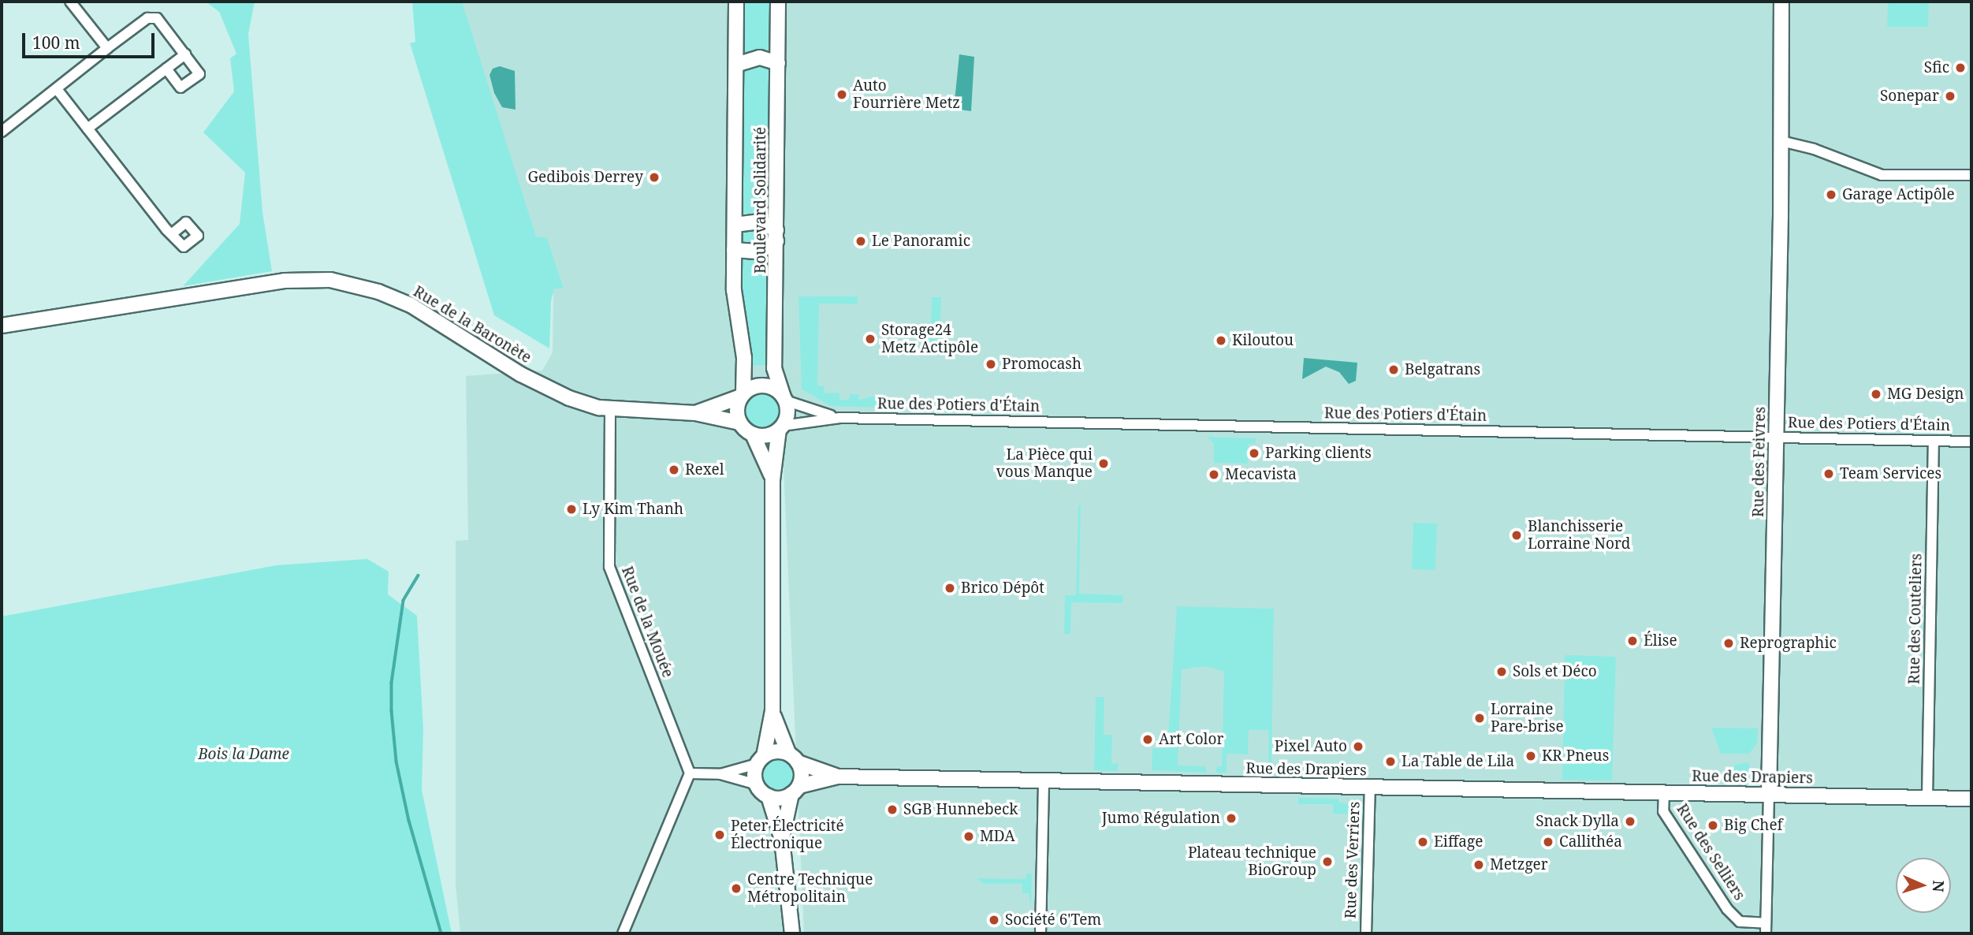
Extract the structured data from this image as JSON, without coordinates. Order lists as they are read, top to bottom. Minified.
{"streets":{"street":["Boulevard Solidarité","Rue de la Baronète","Rue des Potiers d'Étain","Rue des Feivres","Rue des Couteliers","Rue de la Mouée","Rue des Drapiers","Rue des Selliers","Rue des Verriers"]},"crossings":[["Boulevard Solidarité","Rue de la Baronète"],["Boulevard Solidarité","Rue des Potiers d'Étain"],["Rue de la Baronète","Rue des Potiers d'Étain"],["Rue de la Baronète","Rue de la Mouée"],["Rue des Potiers d'Étain","Rue des Feivres"],["Rue des Potiers d'Étain","Rue des Couteliers"],["Rue des Feivres","Rue des Drapiers"],["Rue des Feivres","Rue des Selliers"],["Rue des Couteliers","Rue des Drapiers"],["Rue des Drapiers","Rue des Selliers"],["Rue des Drapiers","Rue des Verriers"]],"parks":["Bois la Dame"],"places":["Sfic","Auto Fourrière Metz","Sonepar","Gedibois Derrey","Garage Actipôle","Le Panoramic","Storage24 Metz Actipôle","Kiloutou","Promocash","Belgatrans","MG Design","Parking clients","La Pièce qui vous Manque","Rexel","Team Services","Mecavista","Ly Kim Thanh","Blanchisserie Lorraine Nord","Brico Dépôt","Élise","Reprographic","Sols et Déco","Lorraine Pare-brise","Art Color","Pixel Auto","KR Pneus","La Table de Lila","SGB Hunnebeck","Jumo Régulation","Snack Dylla","Big Chef","Peter Électricité Électronique","MDA","Eiffage","Callithéa","Plateau technique BioGroup","Metzger","Centre Technique Métropolitain","Société 6'Tem"],"scale_bar":"100 m","north":"right"}
